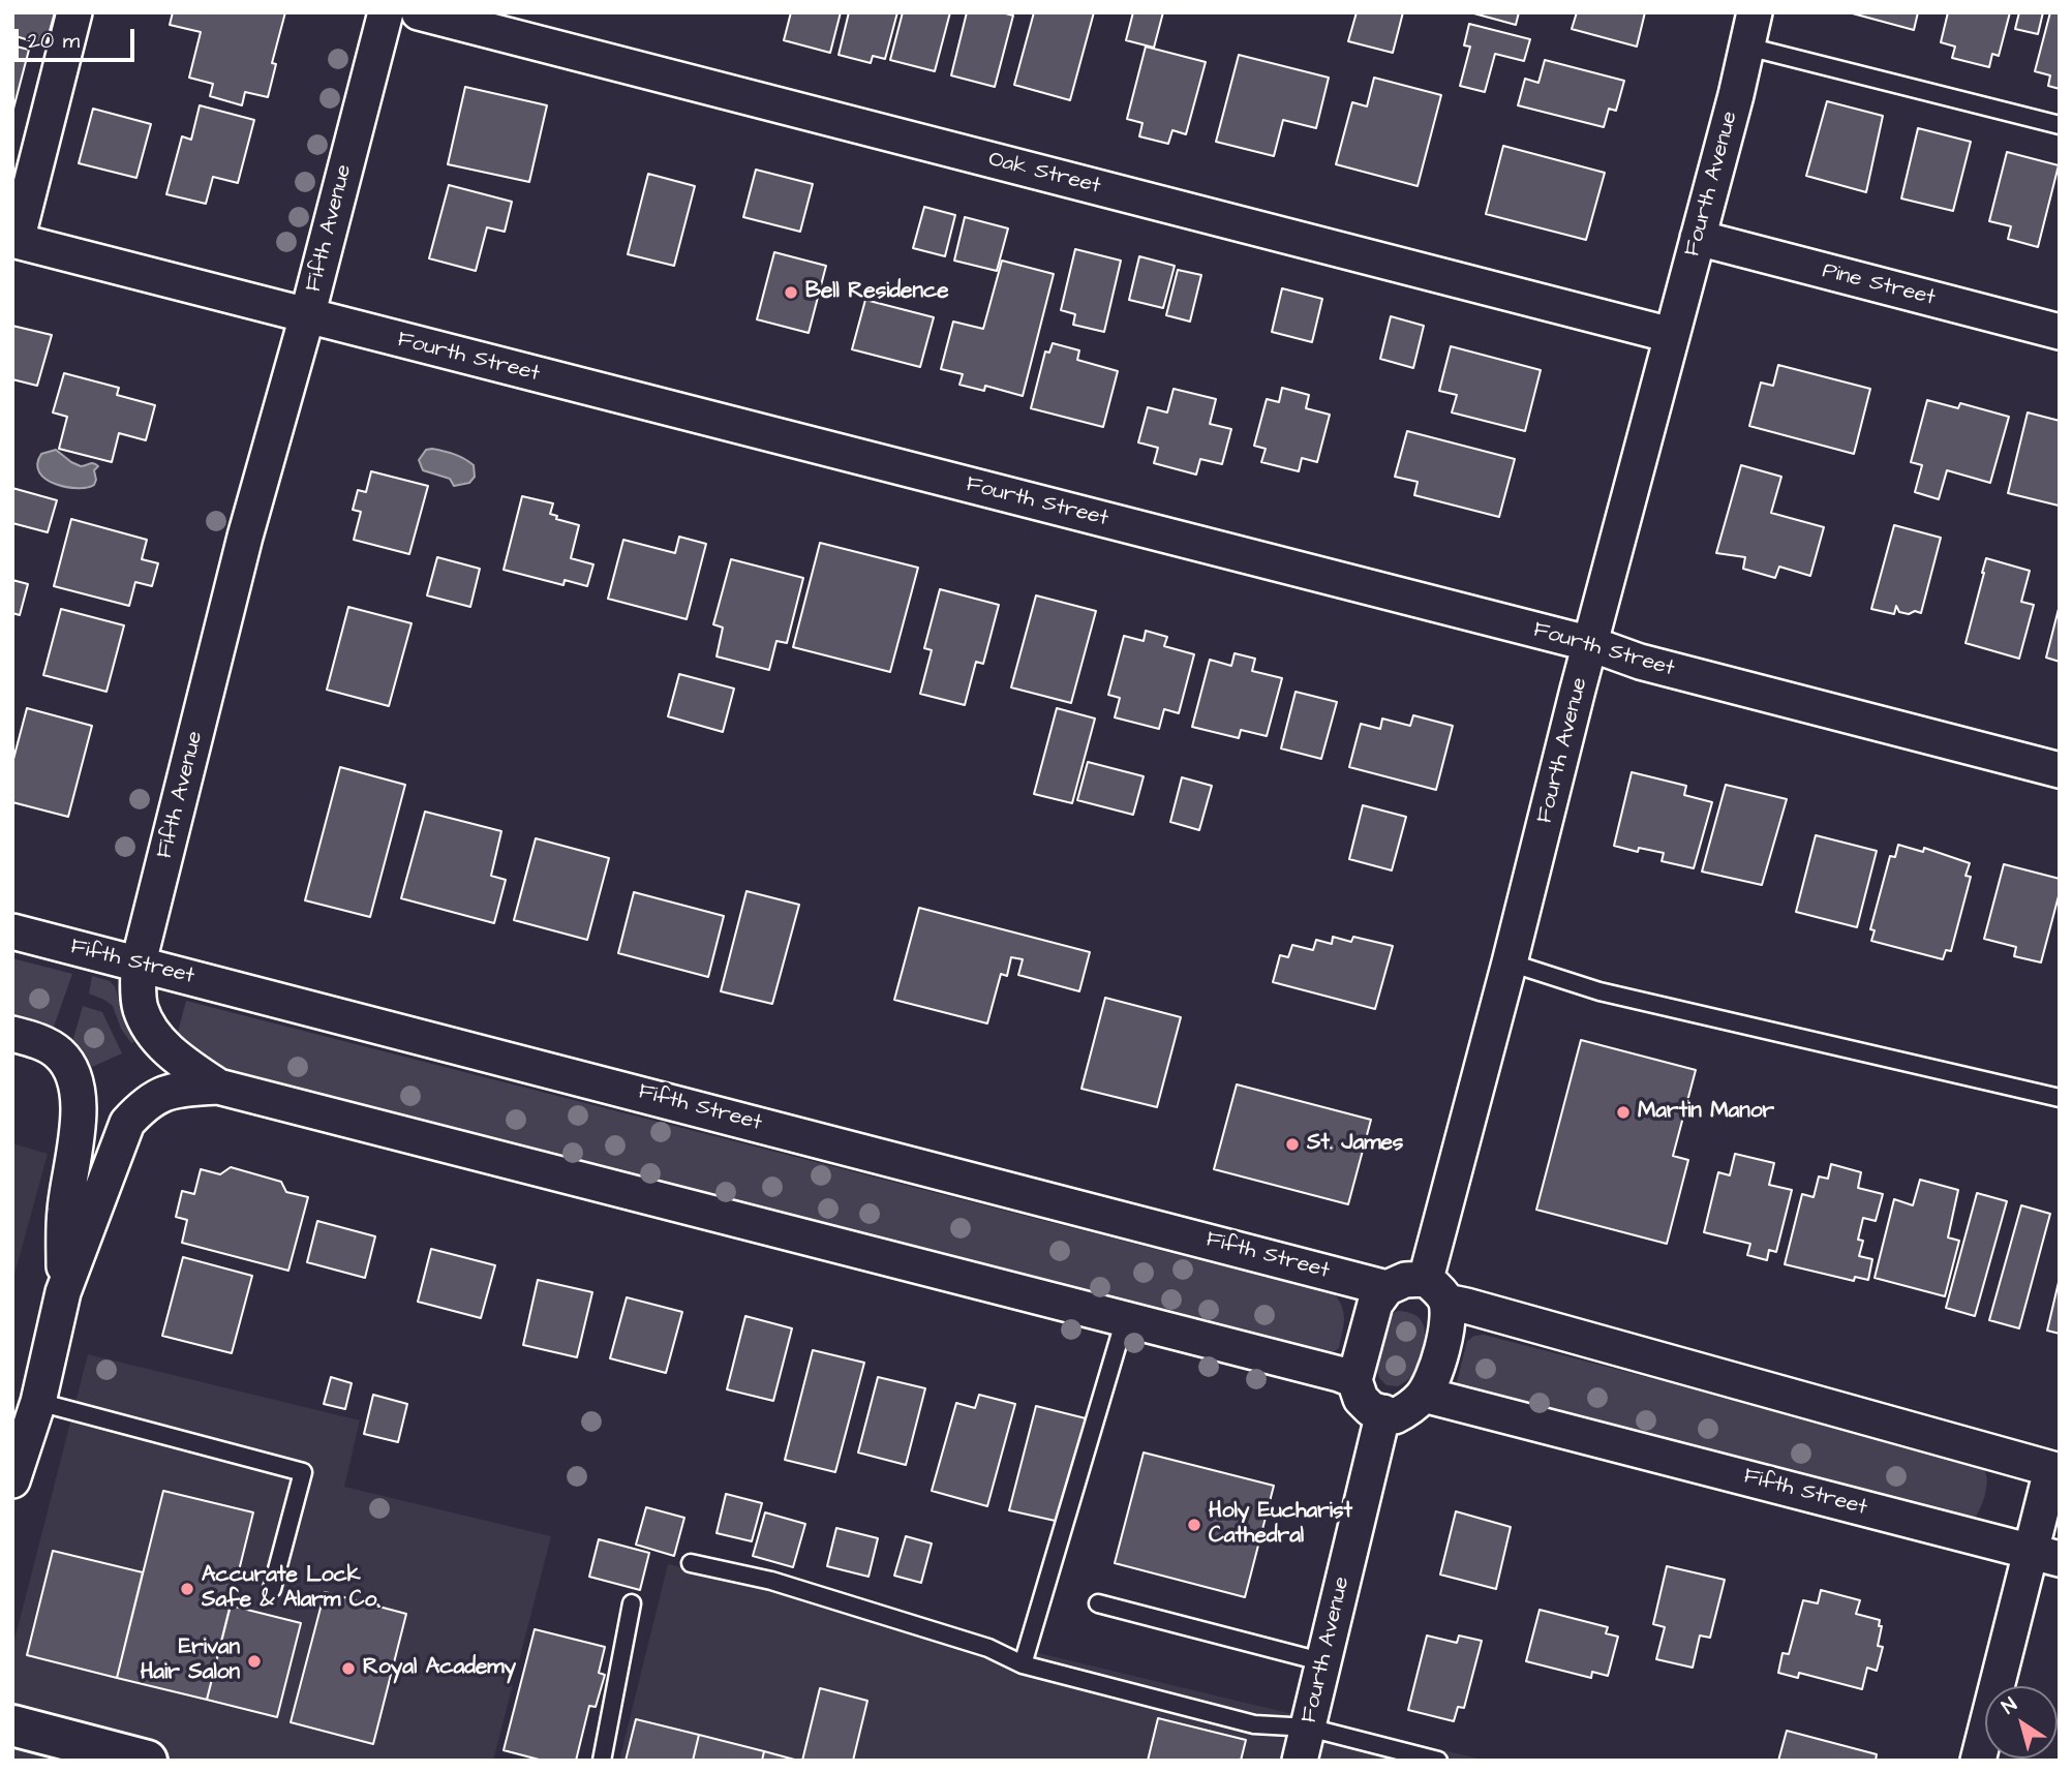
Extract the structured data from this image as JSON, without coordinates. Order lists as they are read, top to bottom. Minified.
{"streets":{"street":["Oak Street","Fourth Avenue","Fifth Avenue","Pine Street","Fourth Street","Fifth Street"]},"crossings":[["Oak Street","Fourth Avenue"],["Fourth Avenue","Pine Street"],["Fourth Avenue","Fourth Street"],["Fourth Avenue","Fifth Street"],["Fifth Avenue","Fourth Street"],["Fifth Avenue","Fifth Street"]],"places":["Bell Residence","Martin Manor","St. James","Holy Eucharist Cathedral","Accurate Lock Safe & Alarm Co.","Erivan Hair Salon","Royal Academy"],"scale_bar":"20 m","north":"top left"}
